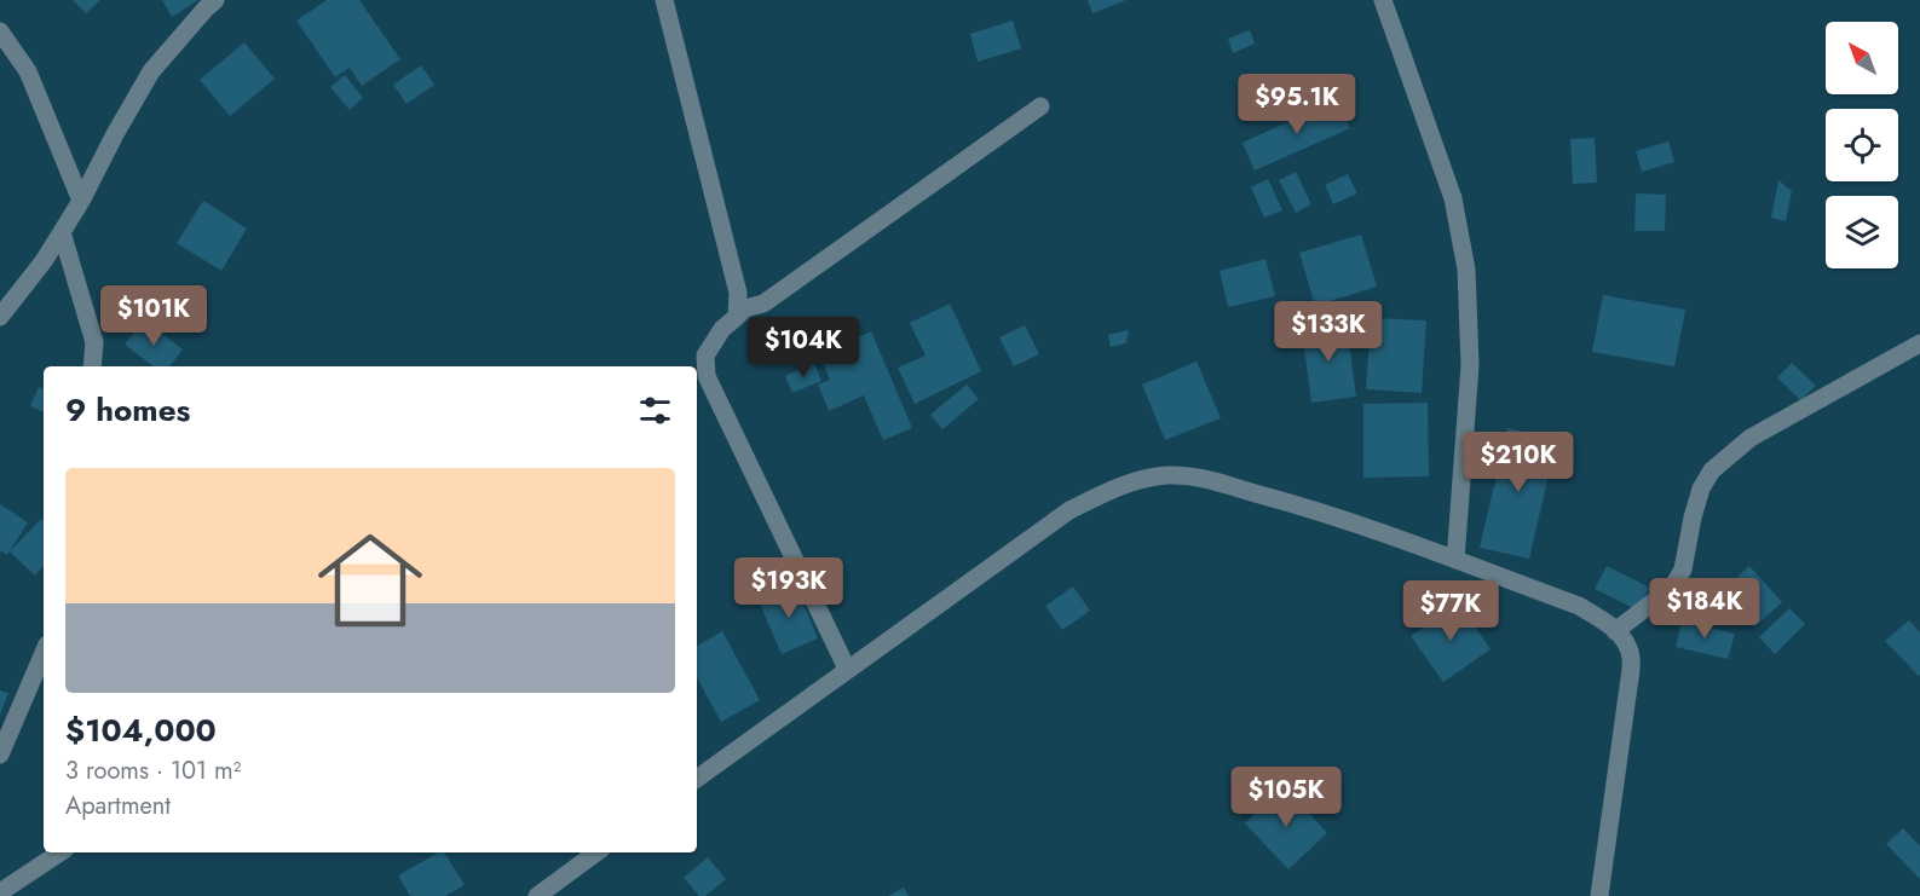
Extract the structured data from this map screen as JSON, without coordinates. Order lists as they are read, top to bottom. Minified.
{"north":"top left","page":{"price":["$95.1K","$101K","$133K","$104K","$210K","$193K","$184K","$77K","$105K"],"heading":"9 homes","list":[{"name":"$104,000","note":"3 rooms · 101 m² · Apartment"}]}}
